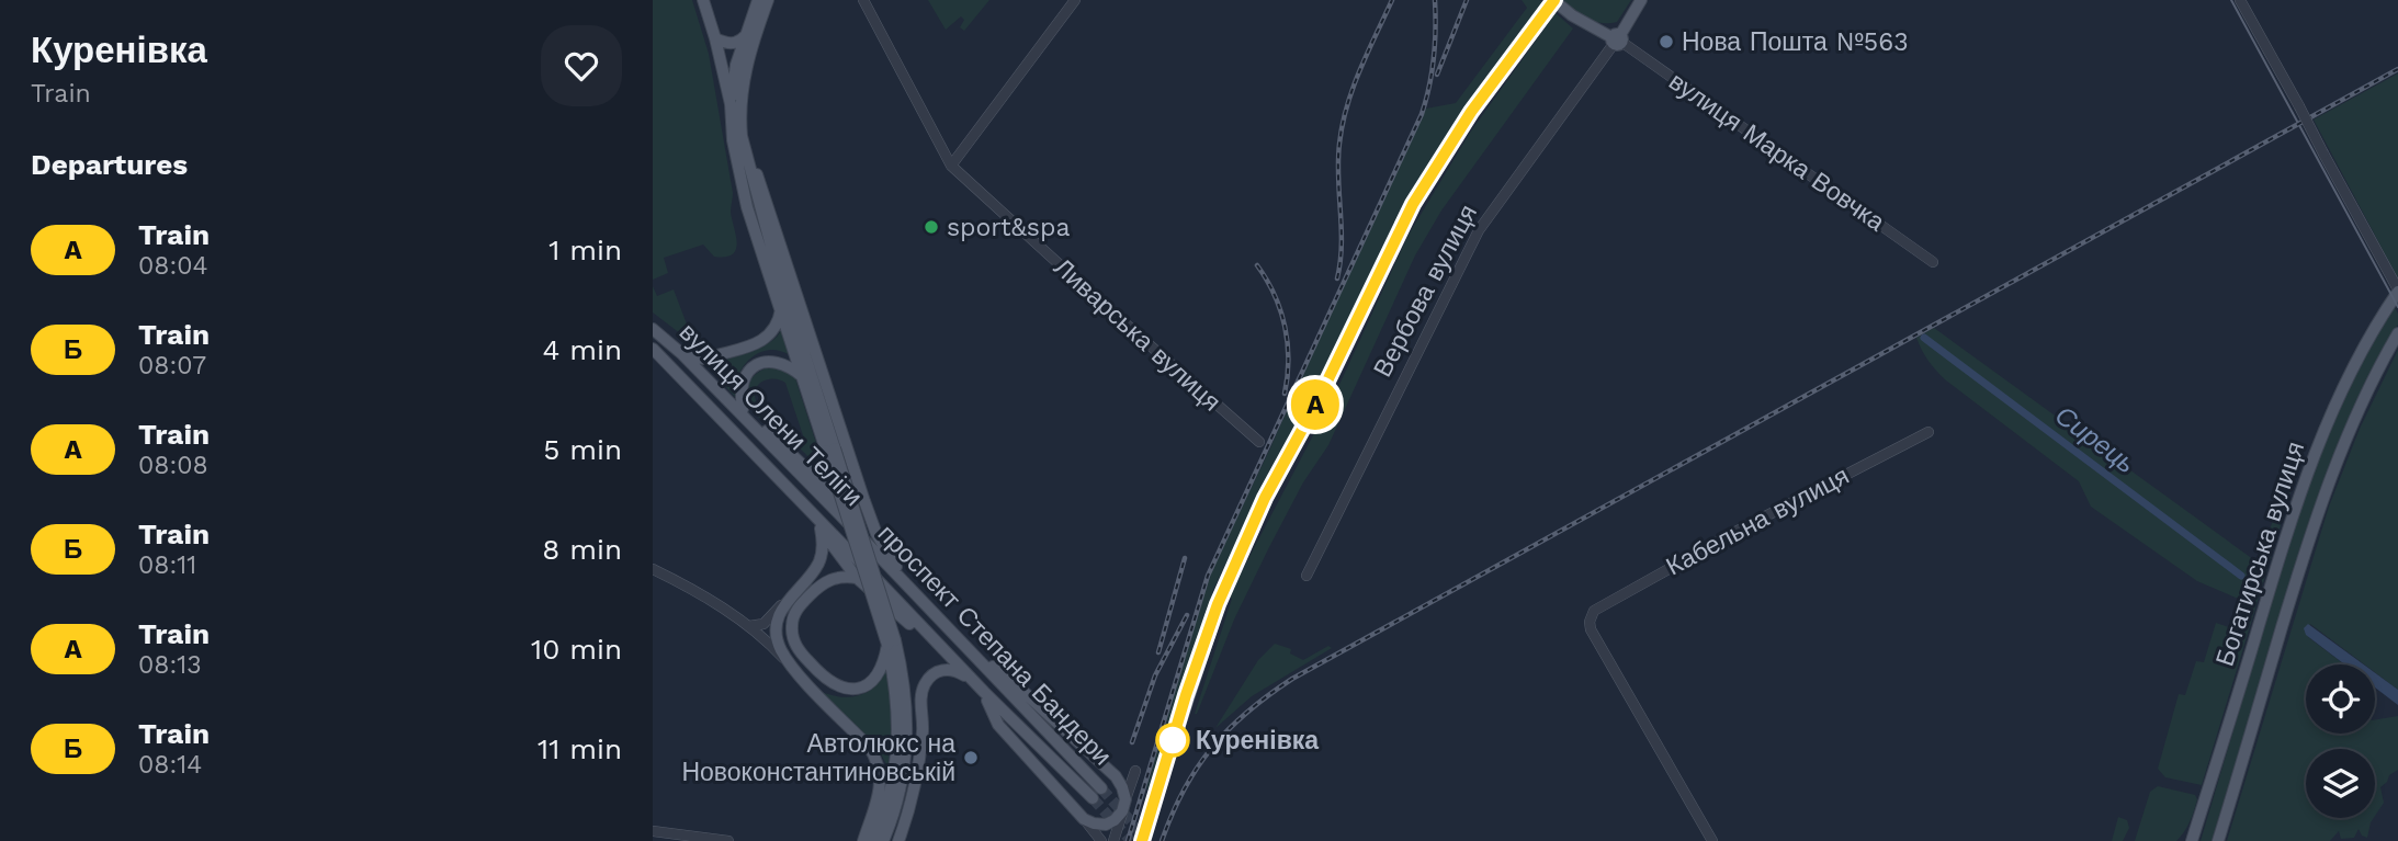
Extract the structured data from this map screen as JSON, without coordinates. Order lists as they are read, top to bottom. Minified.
{"streets":{"main road":["Вербова вулиця","вулиця Олени Теліги","Богатирська вулиця","проспект Степана Бандери"],"street":["вулиця Марка Вовчка","Ливарська вулиця","Кабельна вулиця"]},"crossings":[["вулиця Марка Вовчка","Вербова вулиця"],["вулиця Олени Теліги","проспект Степана Бандери"]],"water":["Сирець"],"places":["Нова Пошта №563","sport&spa","Куренівка","Автолюкс на Новоконстантиновській"],"page":{"heading":[["Куренівка","Train"],"Departures"],"on_map":"A","list":[{"mark":"A","name":"Train","note":"08:04","value":"1 min"},{"mark":"Б","name":"Train","note":"08:07","value":"4 min"},{"mark":"A","name":"Train","note":"08:08","value":"5 min"},{"mark":"Б","name":"Train","note":"08:11","value":"8 min"},{"mark":"A","name":"Train","note":"08:13","value":"10 min"},{"mark":"Б","name":"Train","note":"08:14","value":"11 min"}]}}
